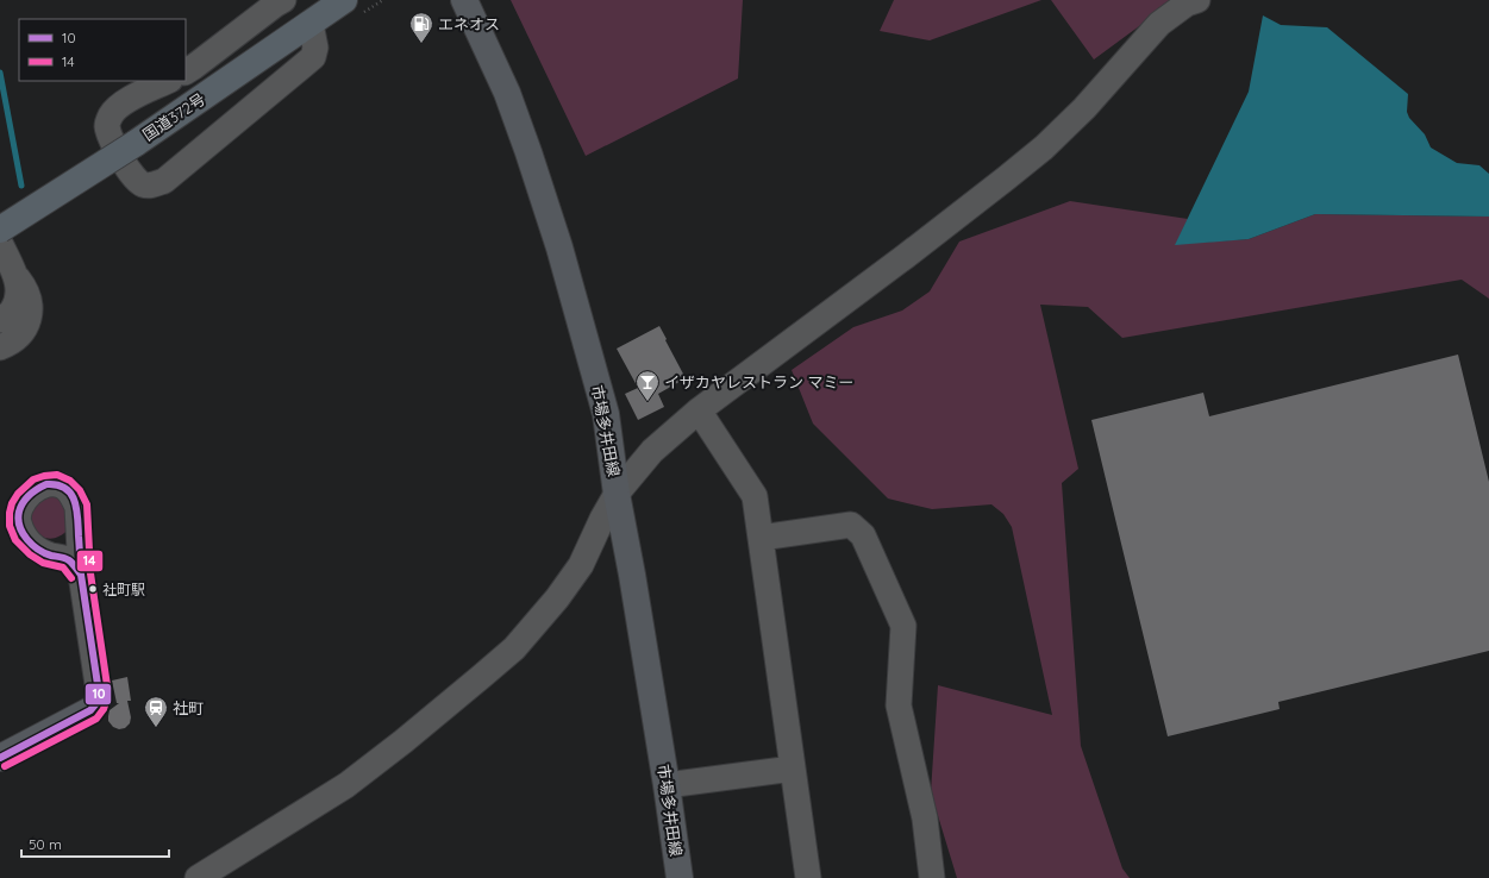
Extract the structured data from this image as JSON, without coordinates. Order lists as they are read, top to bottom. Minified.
{"streets":{"highway":["国道372号"],"main road":["市場多井田線"]},"places":{"fuel station":["エネオス"],"bar":["イザカヤレストラン マミー"],"other":["社町駅"],"station":["社町"]},"lines":["transit line 14","transit line 10"],"legend":["10","14"],"scale_bar":"50 m"}
